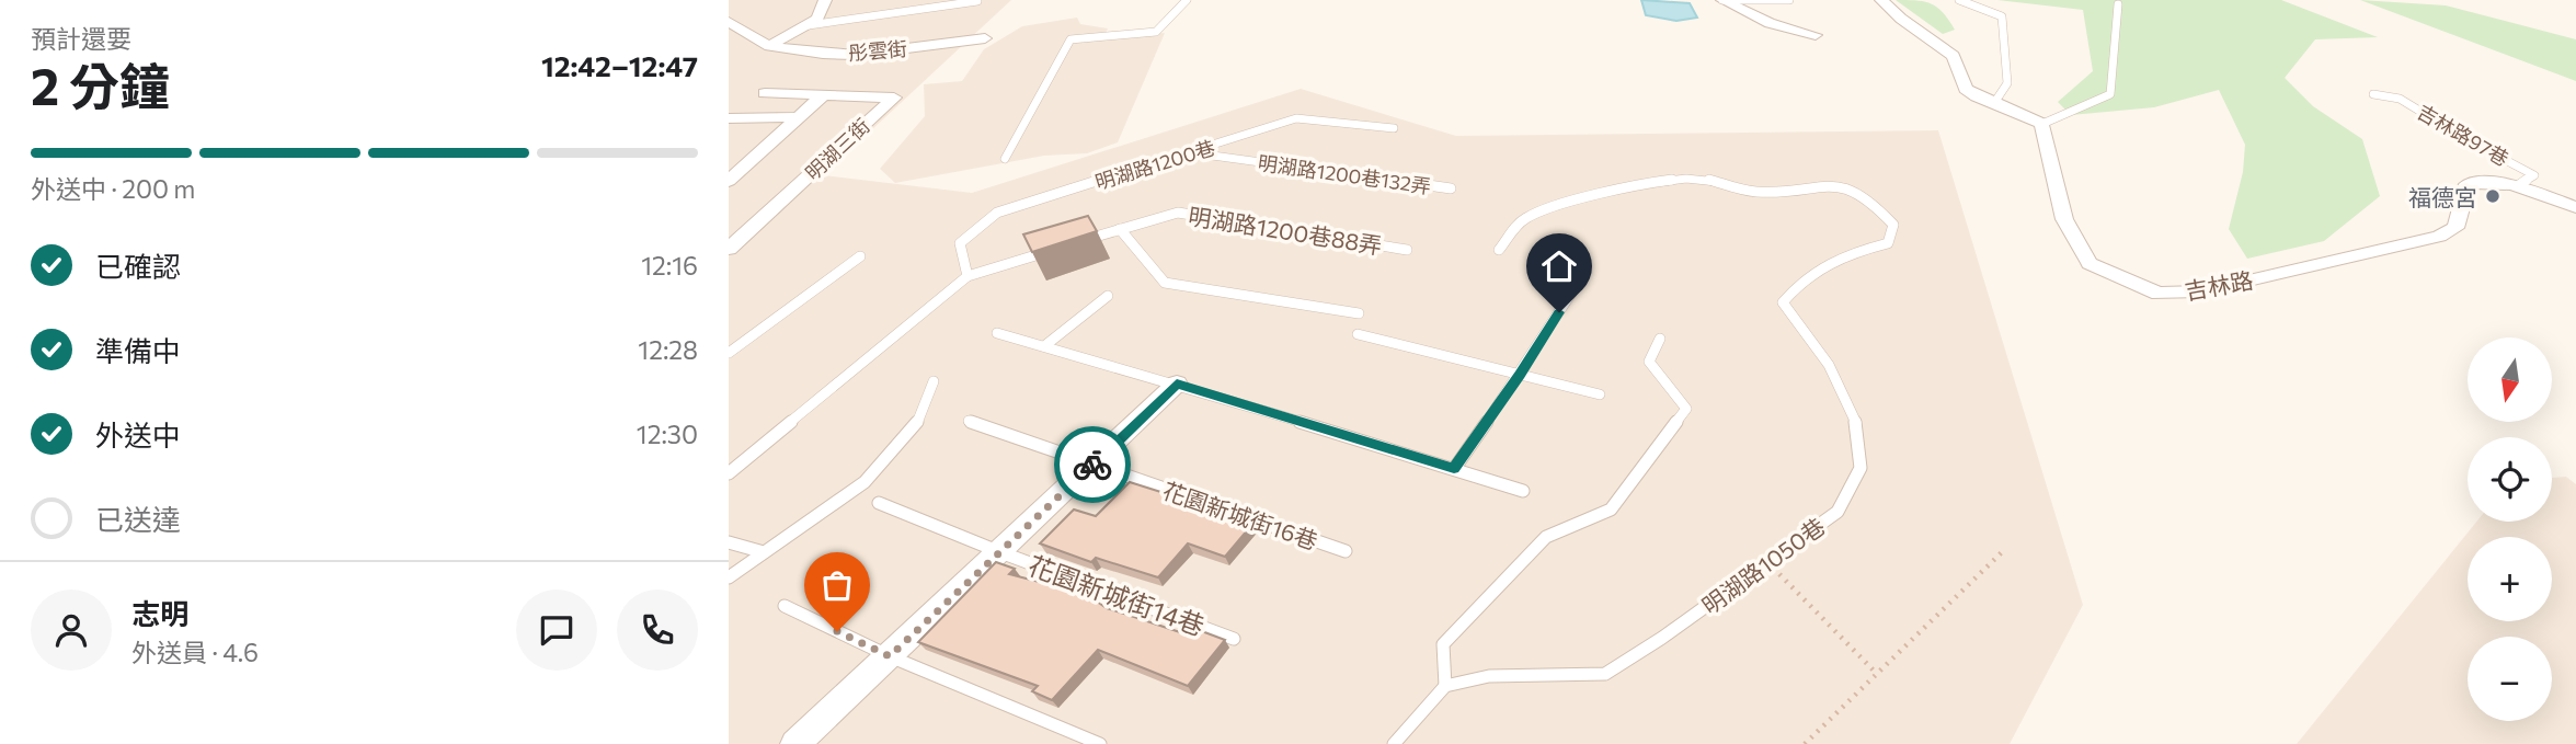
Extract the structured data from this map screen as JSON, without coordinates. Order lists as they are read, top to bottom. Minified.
{"streets":{"street":["彤雲街","明湖三街","吉林路"],"lane":["吉林路97巷","明湖路1200巷","明湖路1200巷132弄","明湖路1200巷88弄","花園新城街16巷","明湖路1050巷","花園新城街14巷"]},"crossings":[["吉林路97巷","吉林路"],["明湖路1200巷","明湖路1200巷132弄"]],"places":["福德宮"],"north":"bottom","page":{"heading":["2 分鐘","預計還要","12:42–12:47"],"panel":["志明","外送員 · 4.6"],"bar":"外送中 · 200 m","list":[["已確認","12:16"],["準備中","12:28"],["外送中","12:30"],"已送達"],"map_buttons":["+","−"]}}
